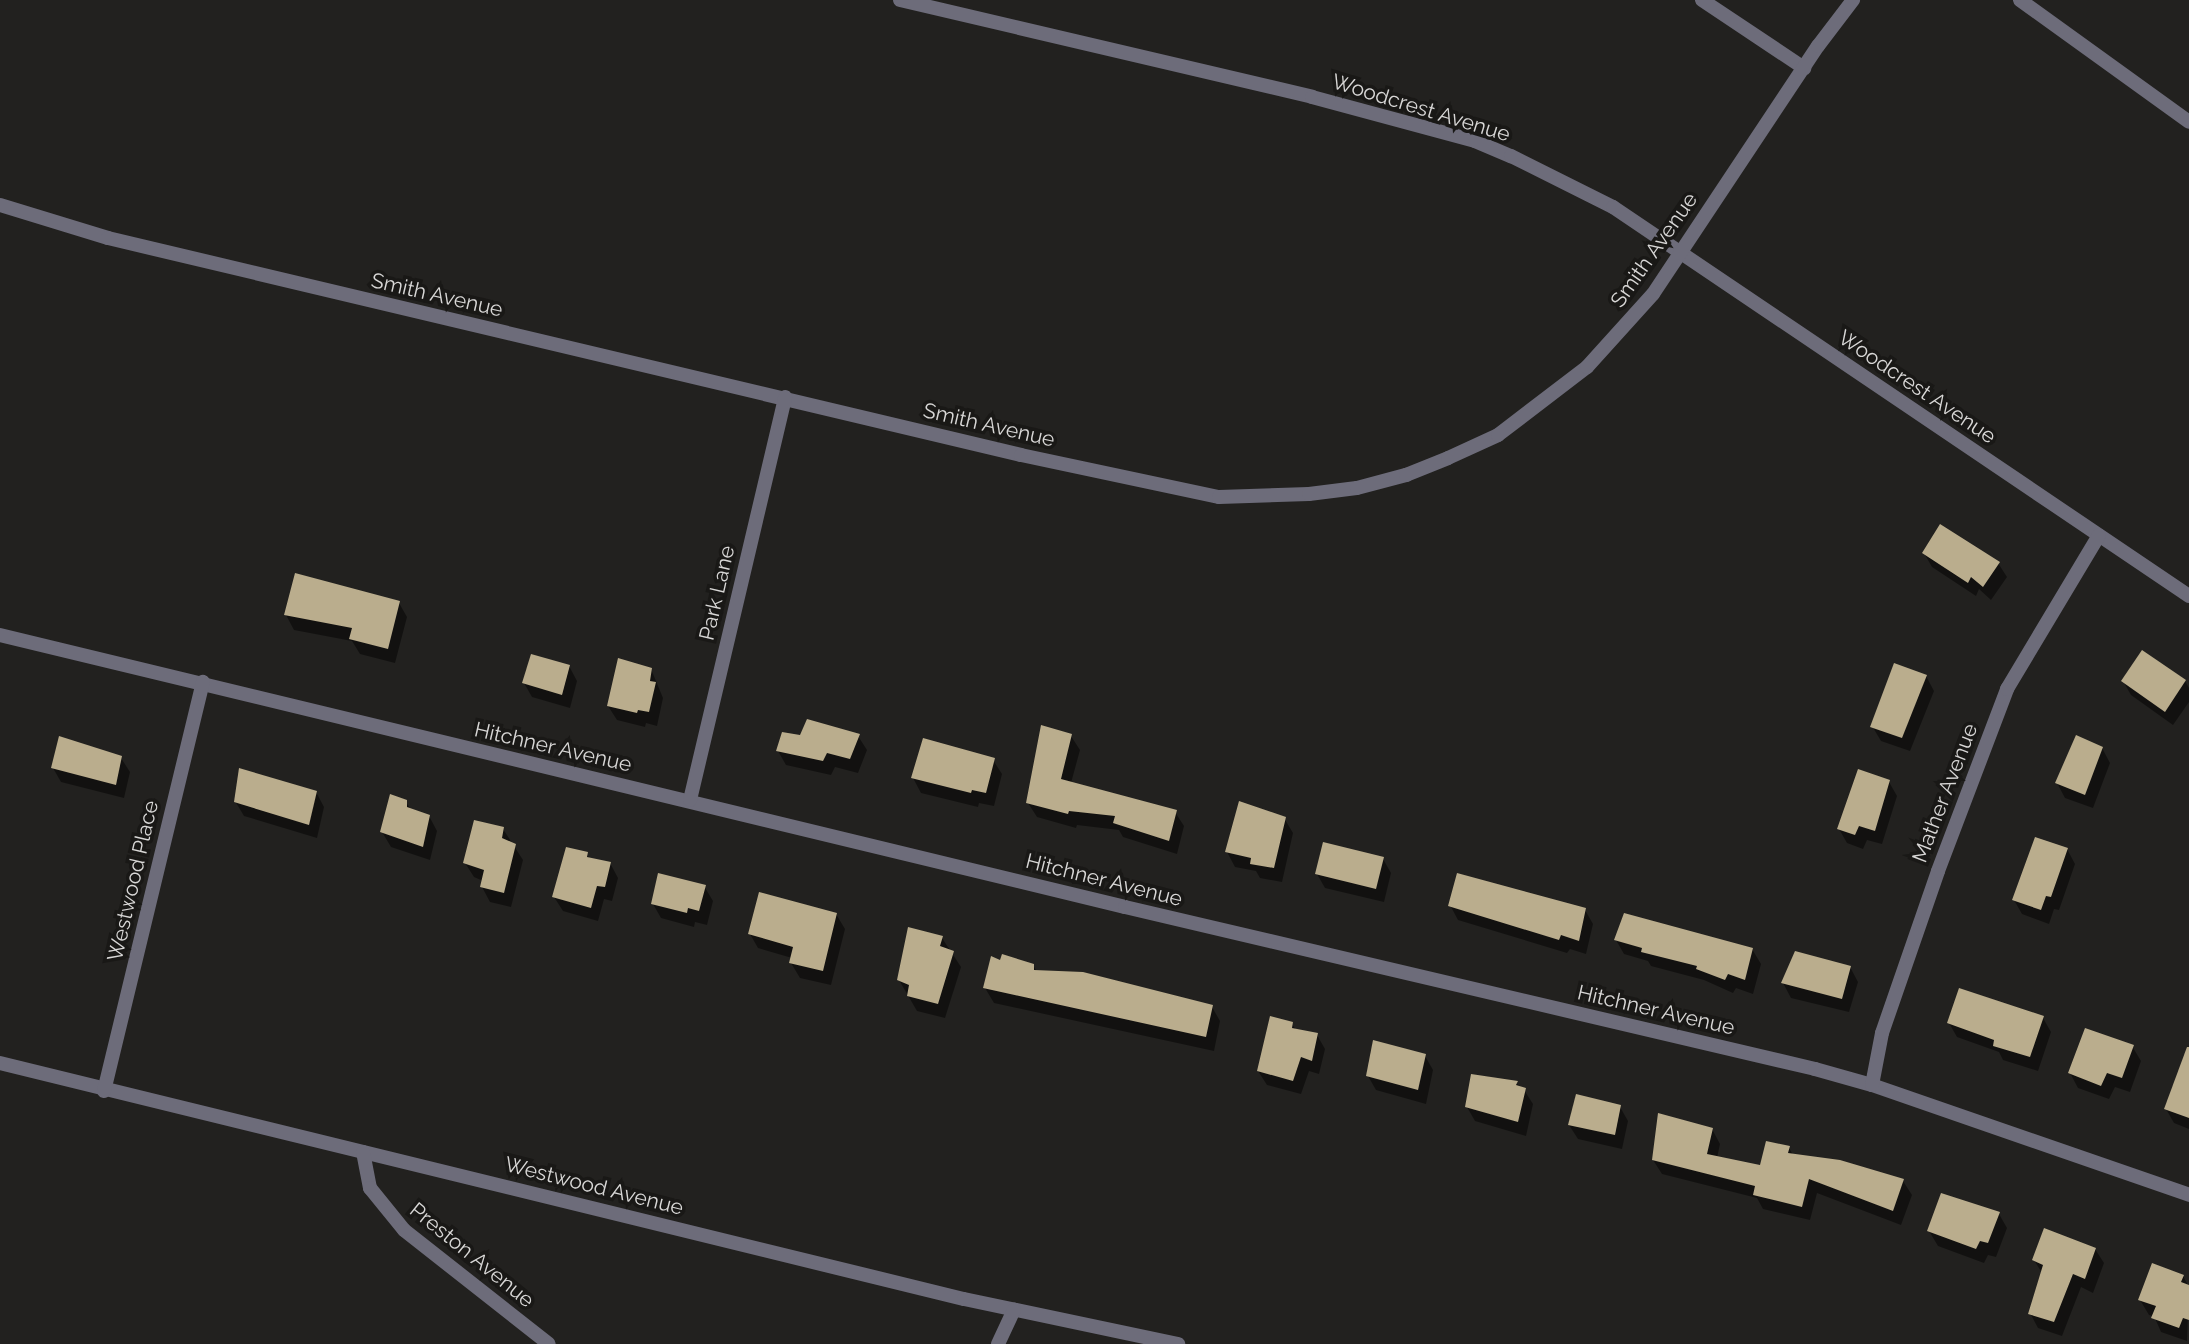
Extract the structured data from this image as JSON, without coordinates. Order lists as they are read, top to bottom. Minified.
{"streets":{"street":["Woodcrest Avenue","Smith Avenue","Park Lane","Hitchner Avenue","Mather Avenue","Westwood Place","Westwood Avenue","Preston Avenue"]},"crossings":[["Woodcrest Avenue","Smith Avenue"],["Woodcrest Avenue","Mather Avenue"],["Smith Avenue","Park Lane"],["Park Lane","Hitchner Avenue"],["Hitchner Avenue","Mather Avenue"],["Hitchner Avenue","Westwood Place"],["Westwood Place","Westwood Avenue"],["Westwood Avenue","Preston Avenue"]]}
